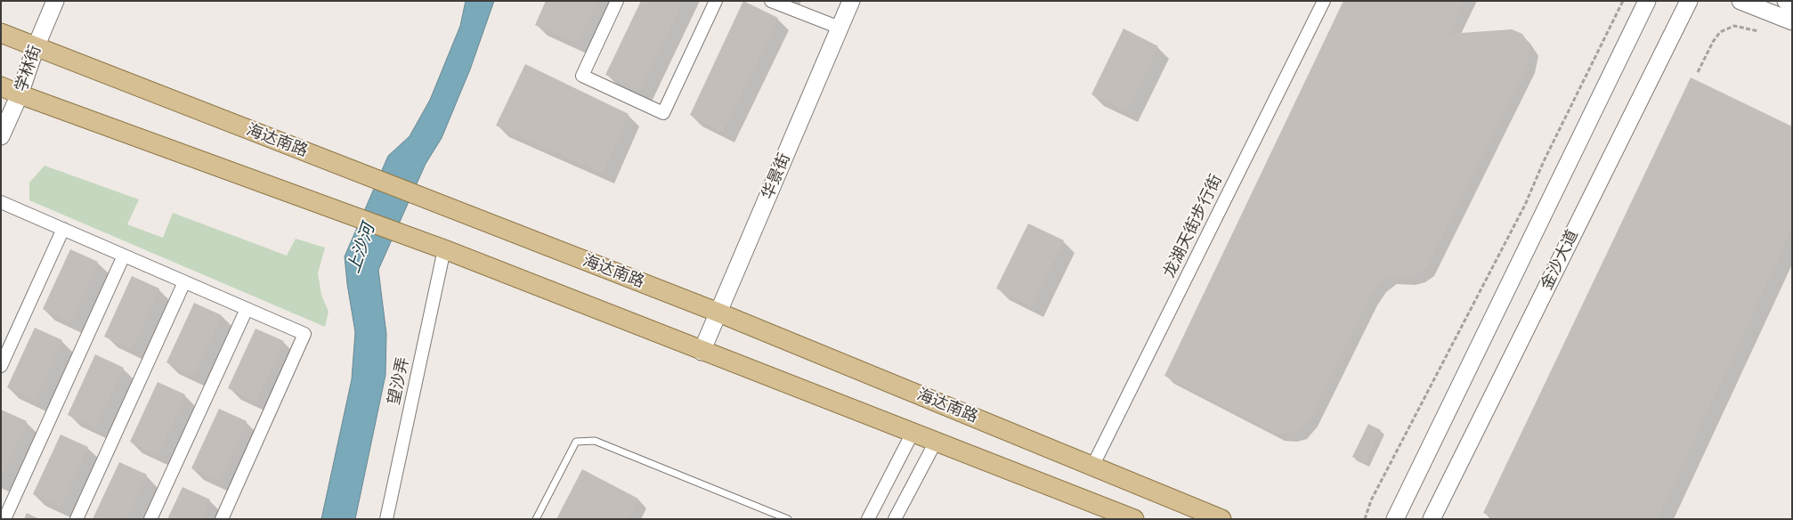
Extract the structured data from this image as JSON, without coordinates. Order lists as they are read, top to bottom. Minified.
{"streets":{"main road":["学林街","海达南路","华景街","金沙大道"],"street":["龙湖天街步行街","望沙弄"]},"crossings":[["学林街","海达南路"],["海达南路","华景街"],["海达南路","龙湖天街步行街"]],"water":["上沙河"]}
